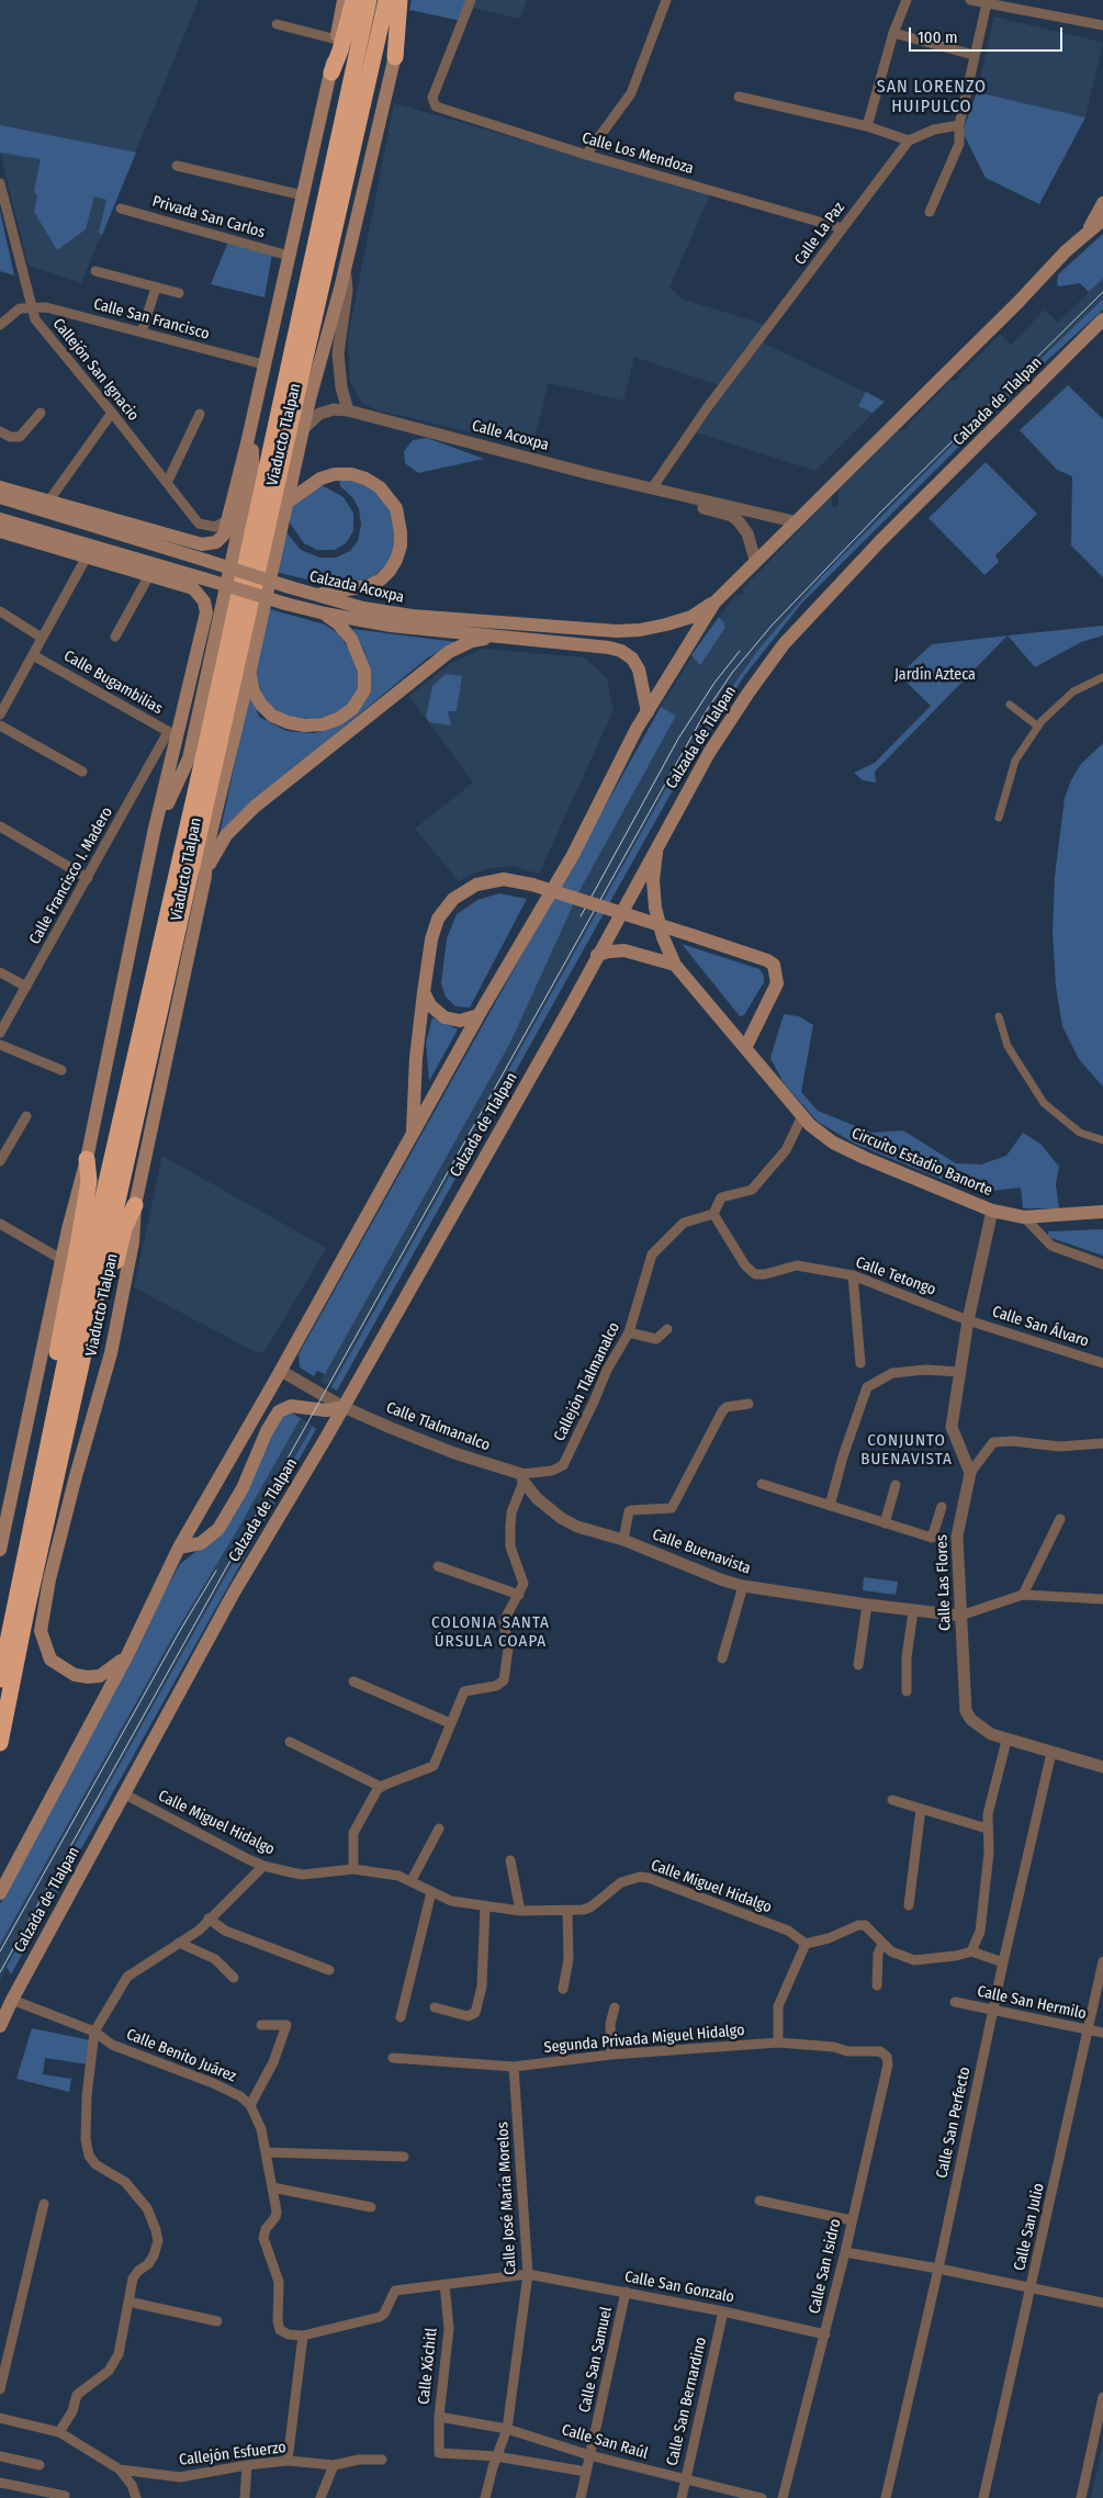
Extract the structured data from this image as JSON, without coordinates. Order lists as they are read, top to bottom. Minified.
{"streets":{"highway":["Viaducto Tlalpan"],"main road":["Calzada de Tlalpan","Calzada Acoxpa","Circuito Estadio Banorte"],"street":["Calle Los Mendoza","Privada San Carlos","Calle La Paz","Calle San Francisco","Callejón San Ignacio","Calle Acoxpa","Calle Bugambilias","Calle Francisco I. Madero","Calle Tetongo","Calle San Álvaro","Callejón Tlalmanalco","Calle Tlalmanalco","Calle Buenavista","Calle Las Flores","Calle Miguel Hidalgo","Calle San Hermilo","Segunda Privada Miguel Hidalgo","Calle Benito Juárez","Calle San Perfecto","Calle José María Morelos","Calle San Julio","Calle San Isidro","Calle San Gonzalo","Calle San Samuel","Calle Xóchitl","Calle San Bernardino","Calle San Raúl","Callejón Esfuerzo"]},"crossings":[["Calle Los Mendoza","Calle La Paz"],["Calle La Paz","Calle Acoxpa"],["Calle San Francisco","Callejón San Ignacio"],["Calzada de Tlalpan","Circuito Estadio Banorte"],["Calzada de Tlalpan","Calle Tlalmanalco"],["Calzada de Tlalpan","Calle Miguel Hidalgo"],["Calzada de Tlalpan","Calle Benito Juárez"],["Viaducto Tlalpan","Calle Acoxpa"],["Calle Bugambilias","Calle Francisco I. Madero"],["Calle Tetongo","Calle San Álvaro"],["Calle Tetongo","Callejón Tlalmanalco"],["Callejón Tlalmanalco","Calle Tlalmanalco"],["Callejón Tlalmanalco","Calle Buenavista"],["Calle Tlalmanalco","Calle Buenavista"],["Calle Buenavista","Calle Las Flores"],["Calle Las Flores","Calle San Perfecto"],["Calle San Hermilo","Calle San Perfecto"],["Calle San Hermilo","Calle San Julio"],["Segunda Privada Miguel Hidalgo","Calle José María Morelos"],["Segunda Privada Miguel Hidalgo","Calle San Isidro"],["Calle José María Morelos","Calle San Gonzalo"],["Calle José María Morelos","Calle Xóchitl"],["Calle José María Morelos","Calle San Raúl"],["Calle San Isidro","Calle San Gonzalo"],["Calle San Gonzalo","Calle San Samuel"],["Calle San Gonzalo","Calle Xóchitl"],["Calle San Gonzalo","Calle San Bernardino"],["Calle San Samuel","Calle San Raúl"],["Calle Xóchitl","Calle San Raúl"],["Calle San Bernardino","Calle San Raúl"]],"districts":["SAN LORENZO HUIPULCO","CONJUNTO BUENAVISTA","COLONIA SANTA ÚRSULA COAPA"],"parks":["Jardín Azteca"],"scale_bar":"100 m"}
